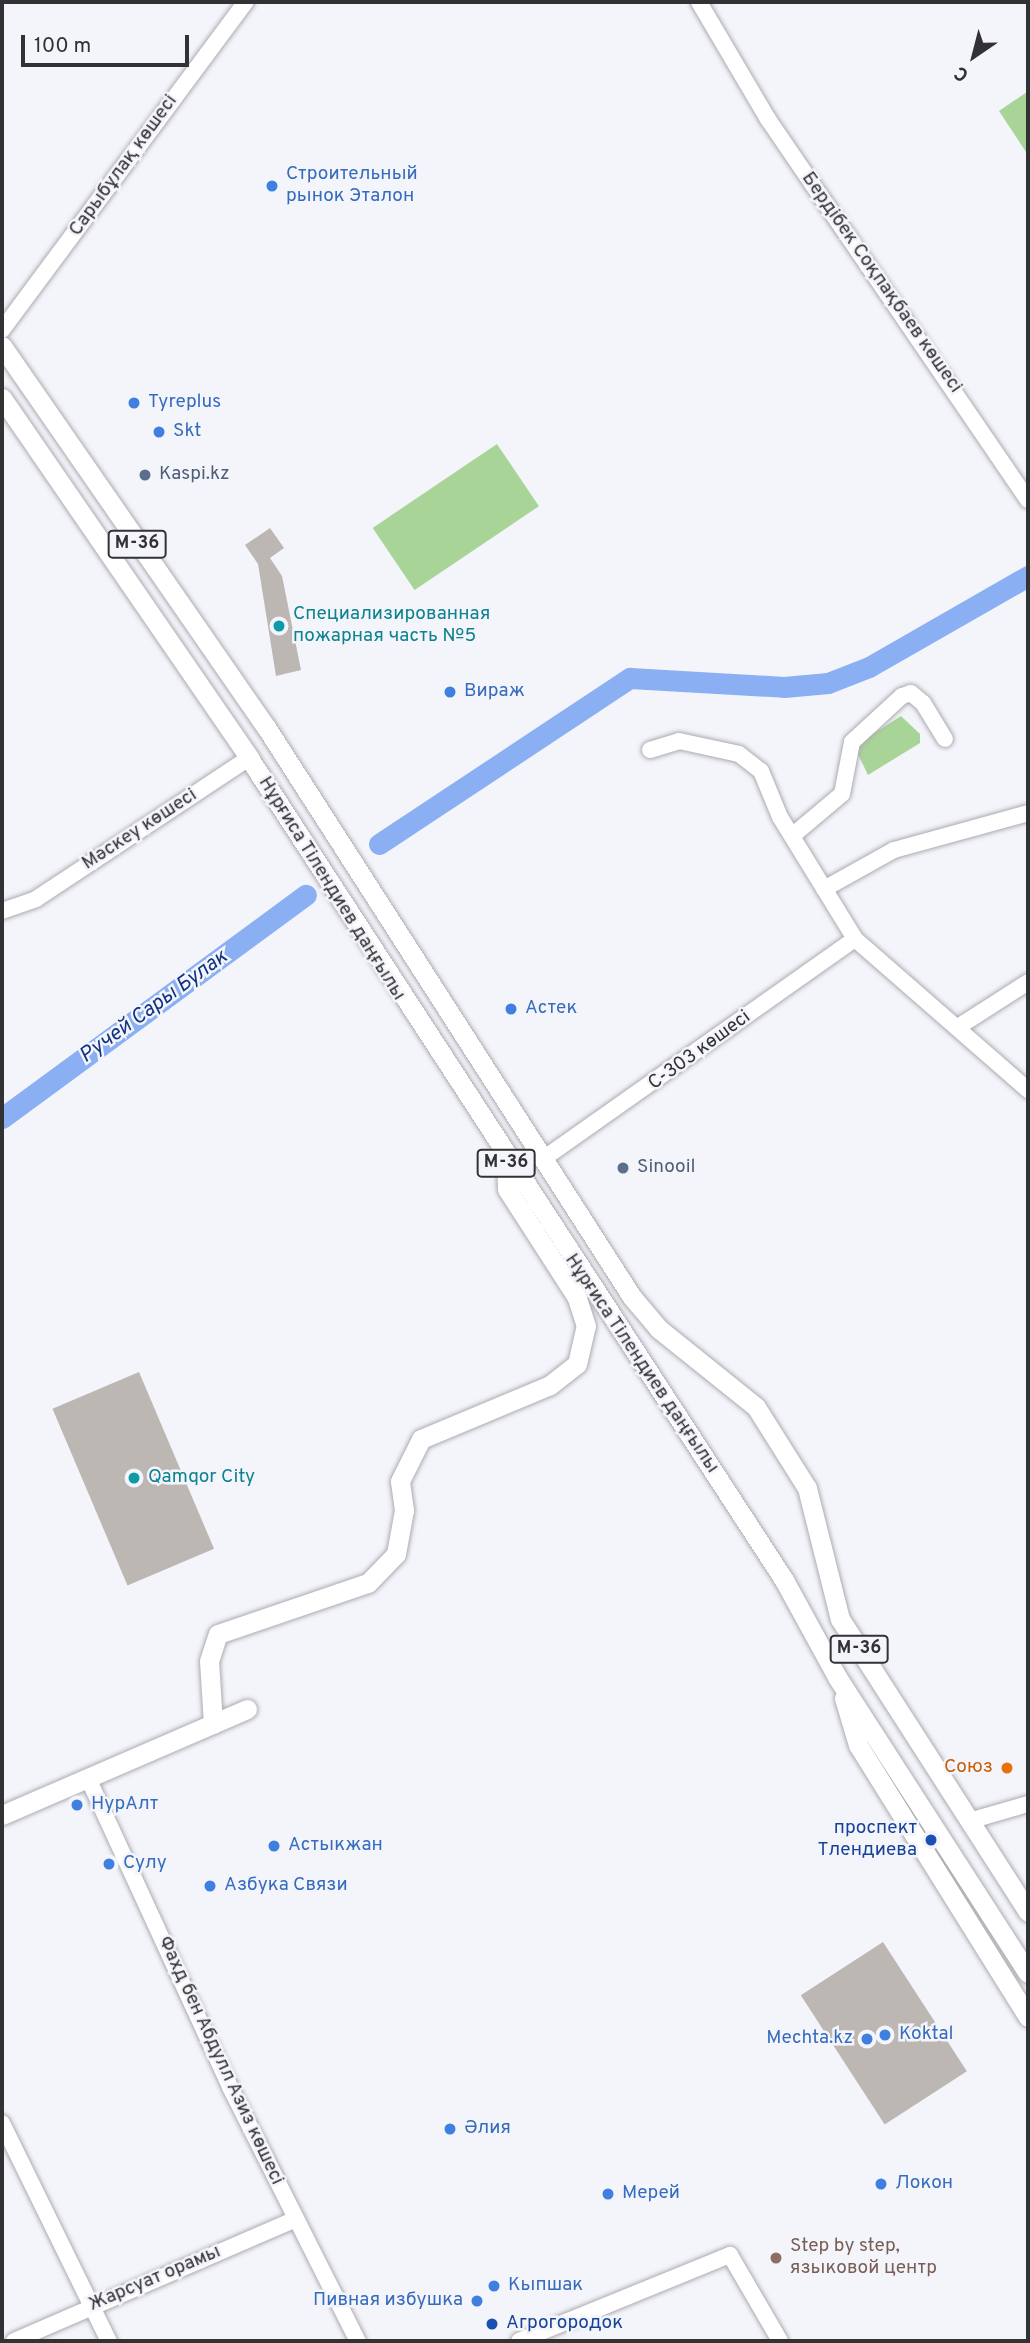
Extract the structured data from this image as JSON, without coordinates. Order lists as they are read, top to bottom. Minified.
{"streets":{"main road":["M-36","Мәскеу көшесі","Нұрғиса Тілендиев даңғылы"],"street":["Сарыбұлақ көшесі","Бердібек Соқпақбаев көшесі","С-303 көшесі","Фахд бен Абдулл Азиз көшесі","Жарсуат орамы"]},"crossings":[["M-36","Мәскеу көшесі"],["M-36","Нұрғиса Тілендиев даңғылы"],["Мәскеу көшесі","Нұрғиса Тілендиев даңғылы"],["Нұрғиса Тілендиев даңғылы","С-303 көшесі"],["Фахд бен Абдулл Азиз көшесі","Жарсуат орамы"]],"water":["Ручей Сары Булак"],"places":["Строительный рынок Эталон","Tyreplus","Skt","Kaspi.kz","Специализированная пожарная часть №5","Вираж","Астек","Sinooil","Qamqor City","Союз","НурАлт","проспект Тлендиева","Астыкжан","Сулу","Азбука Связи","Koktal","Mechta.kz","Әлия","Локон","Мерей","Step by step, языковой центр","Кыпшак","Пивная избушка","Агрогородок"],"scale_bar":"100 m","north":"bottom left"}
